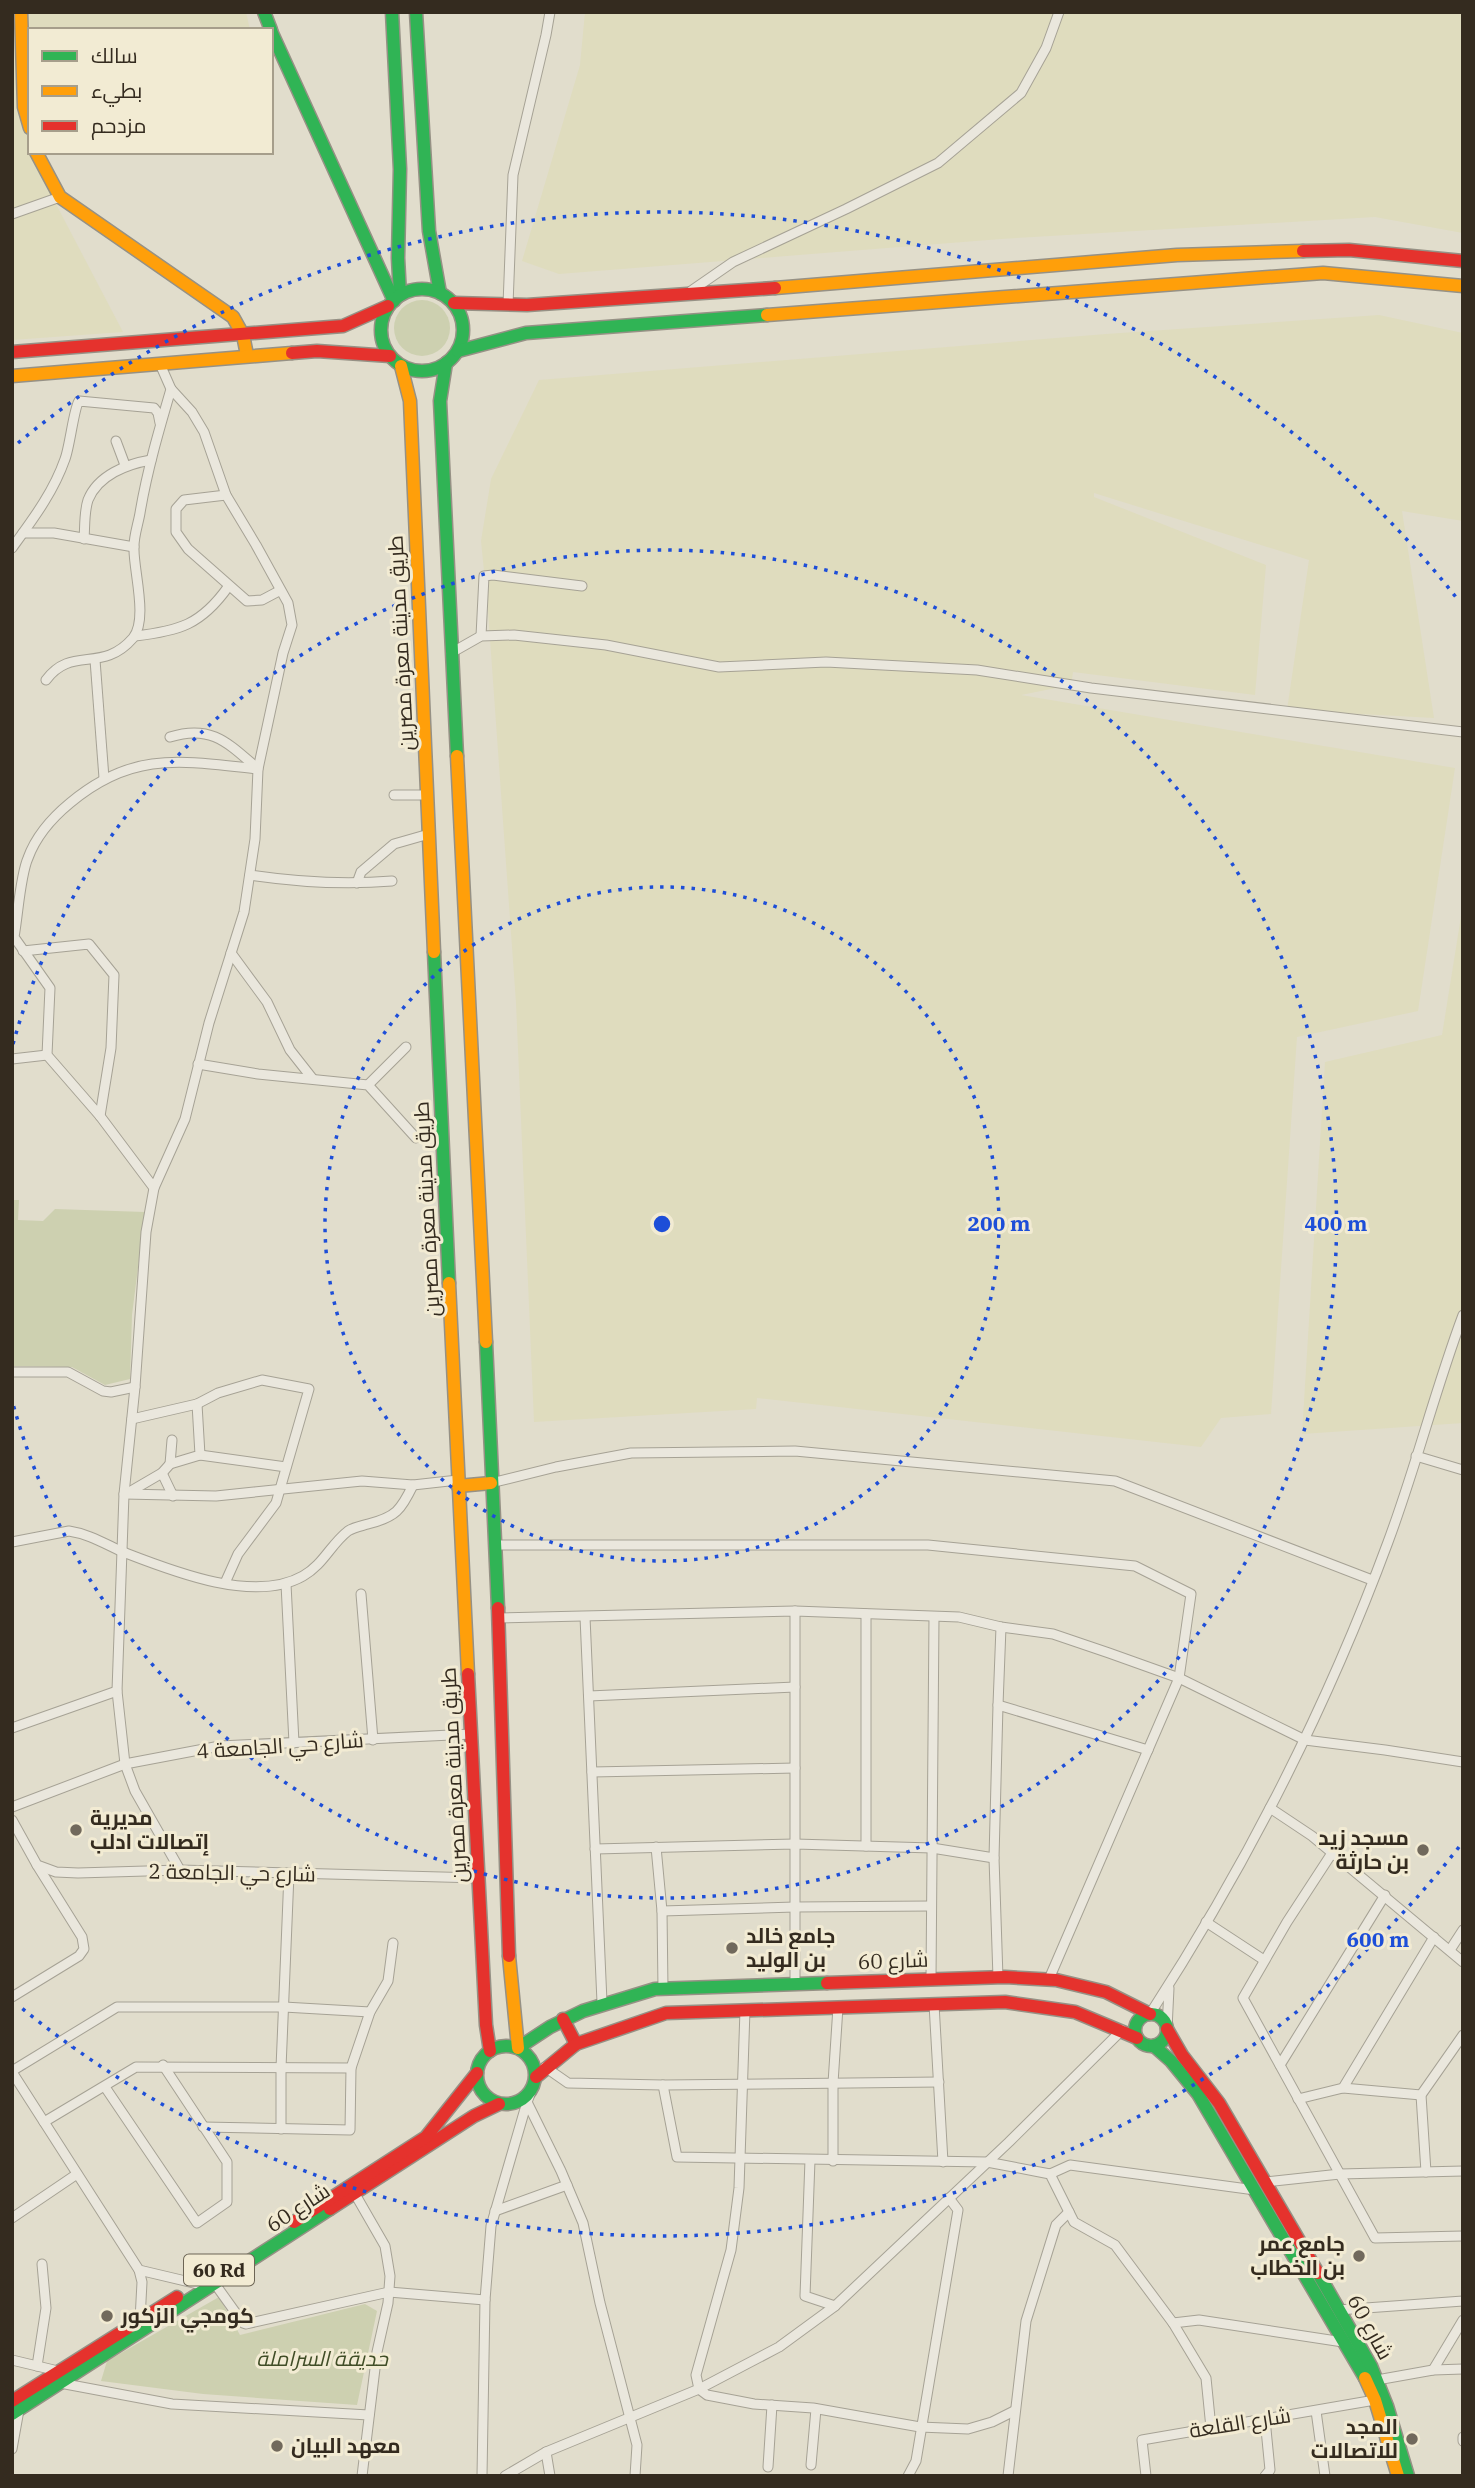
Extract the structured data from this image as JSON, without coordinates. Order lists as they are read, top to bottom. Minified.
{"streets":{"main road":["طريق مدينة معرة مصرين","شارع 60","60 Rd"],"street":["شارع حي الجامعة 4","شارع حي الجامعة 2","شارع القلعة"]},"crossings":[["طريق مدينة معرة مصرين","شارع حي الجامعة 4"],["طريق مدينة معرة مصرين","شارع حي الجامعة 2"],["طريق مدينة معرة مصرين","شارع 60"],["شارع 60","شارع القلعة"]],"parks":["حديقة السراملة"],"places":["مديرية إتصالات ادلب","مسجد زيد بن حارثة","جامع خالد بن الوليد","جامع عمر بن الخطاب","كومجي الزكور","المجد للاتصالات","معهد البيان"],"legend":["سالك","بطيء","مزدحم"],"rings":["200 m","400 m","600 m"]}
